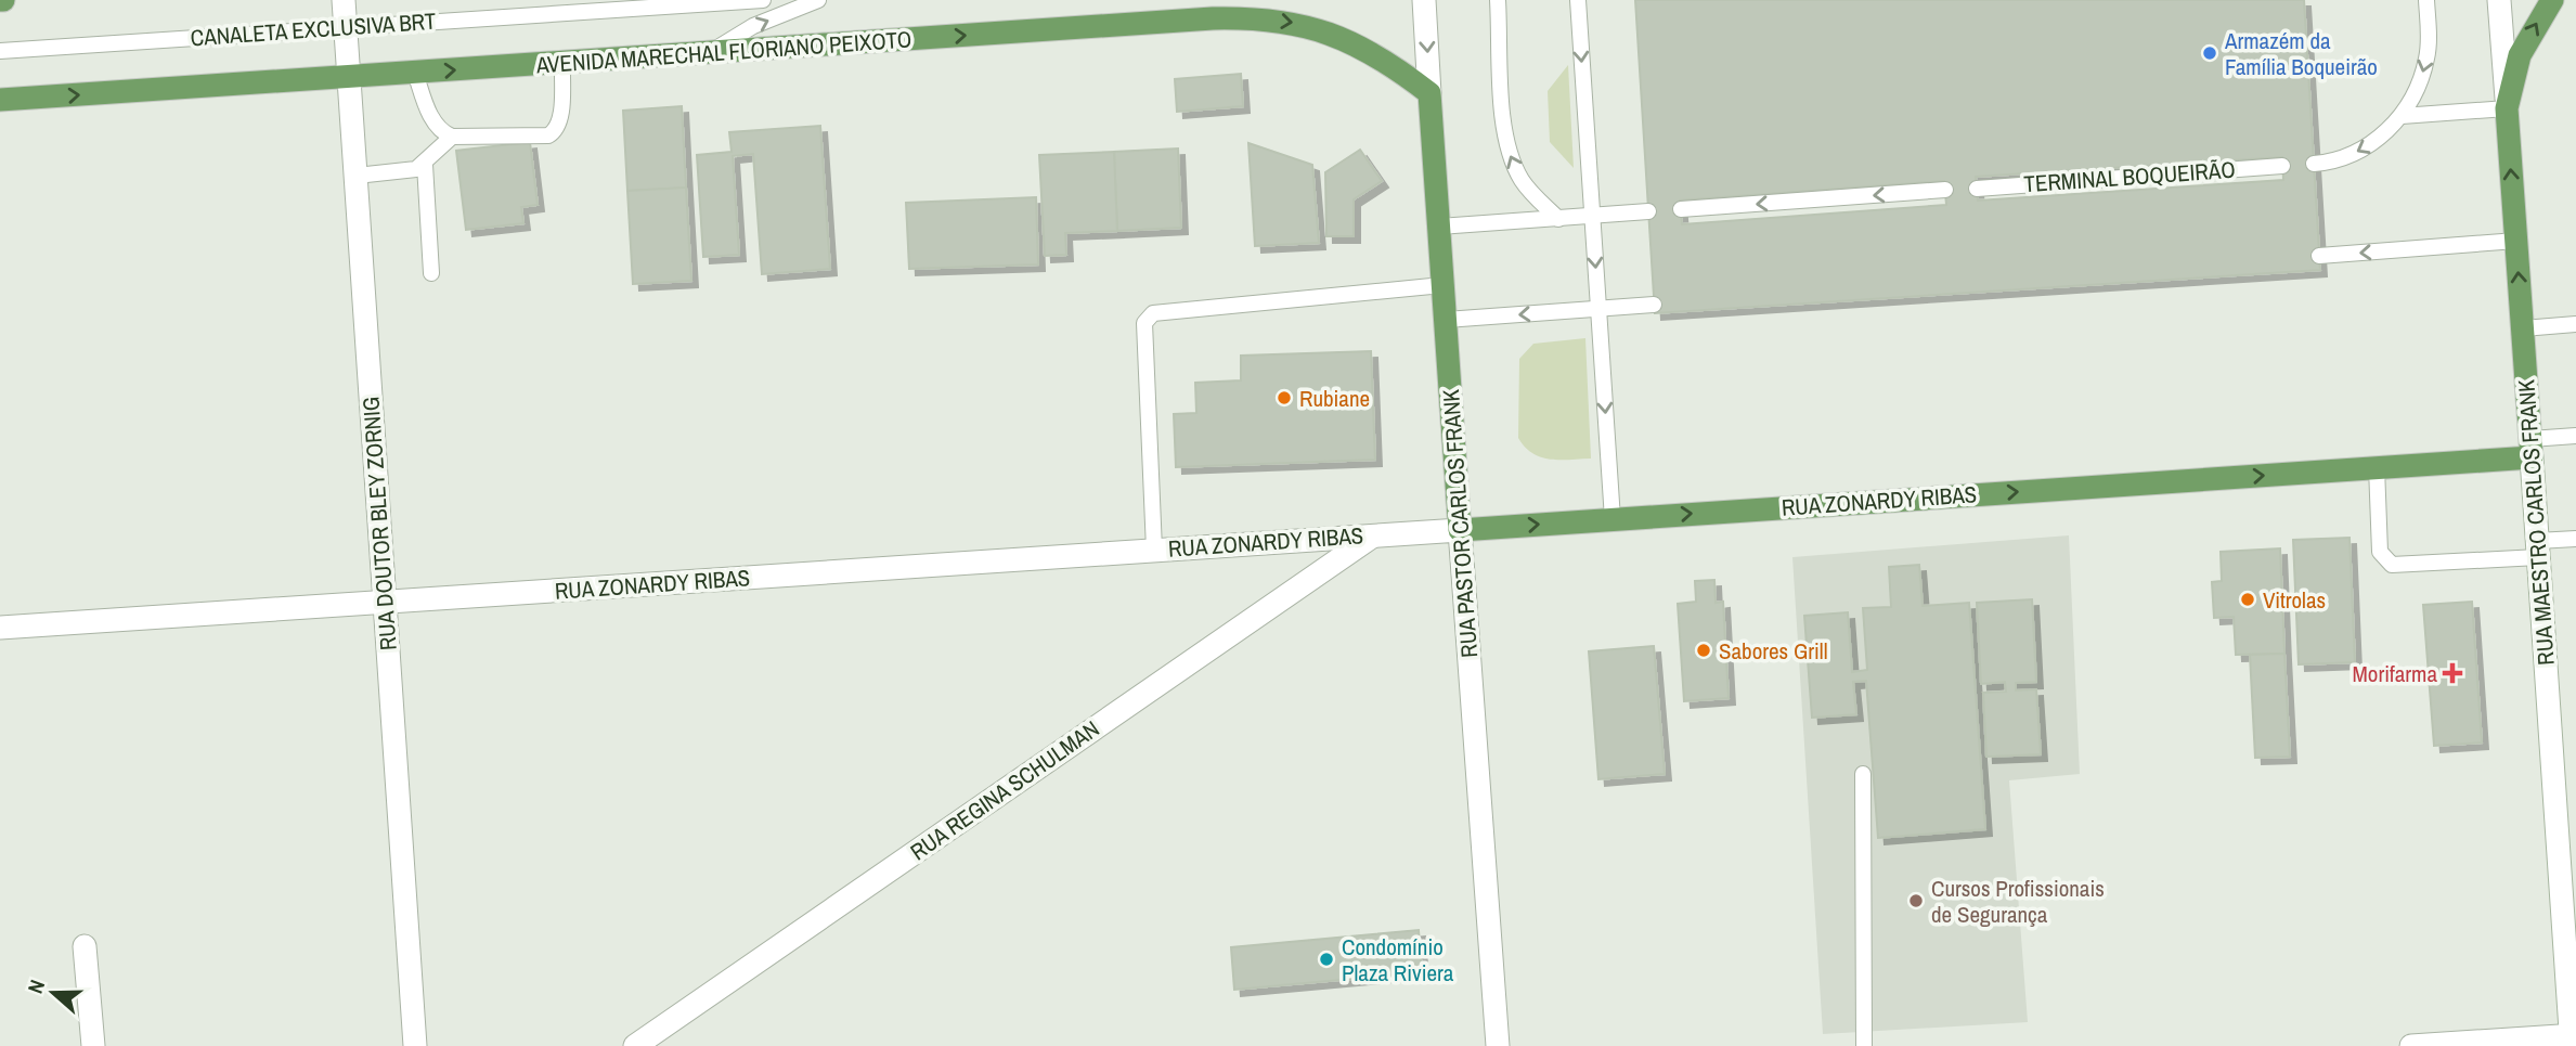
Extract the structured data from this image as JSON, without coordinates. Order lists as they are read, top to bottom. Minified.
{"streets":{"main road":["AVENIDA MARECHAL FLORIANO PEIXOTO","RUA ZONARDY RIBAS","RUA MAESTRO CARLOS FRANK","RUA PASTOR CARLOS FRANK"],"street":["RUA DOUTOR BLEY ZORNIG","RUA REGINA SCHULMAN"],"lane":["CANALETA EXCLUSIVA BRT","TERMINAL BOQUEIRÃO"]},"crossings":[["CANALETA EXCLUSIVA BRT","RUA DOUTOR BLEY ZORNIG"],["AVENIDA MARECHAL FLORIANO PEIXOTO","RUA DOUTOR BLEY ZORNIG"],["AVENIDA MARECHAL FLORIANO PEIXOTO","RUA PASTOR CARLOS FRANK"],["RUA ZONARDY RIBAS","RUA MAESTRO CARLOS FRANK"],["RUA ZONARDY RIBAS","RUA DOUTOR BLEY ZORNIG"],["RUA ZONARDY RIBAS","RUA PASTOR CARLOS FRANK"],["RUA ZONARDY RIBAS","RUA REGINA SCHULMAN"]],"one_way":["AVENIDA MARECHAL FLORIANO PEIXOTO","RUA ZONARDY RIBAS"],"places":{"other":["Armazém da Família Boqueirão","Rubiane","Vitrolas","Sabores Grill","Cursos Profissionais de Segurança","Condomínio Plaza Riviera"],"health":["Morifarma"]},"north":"left"}
